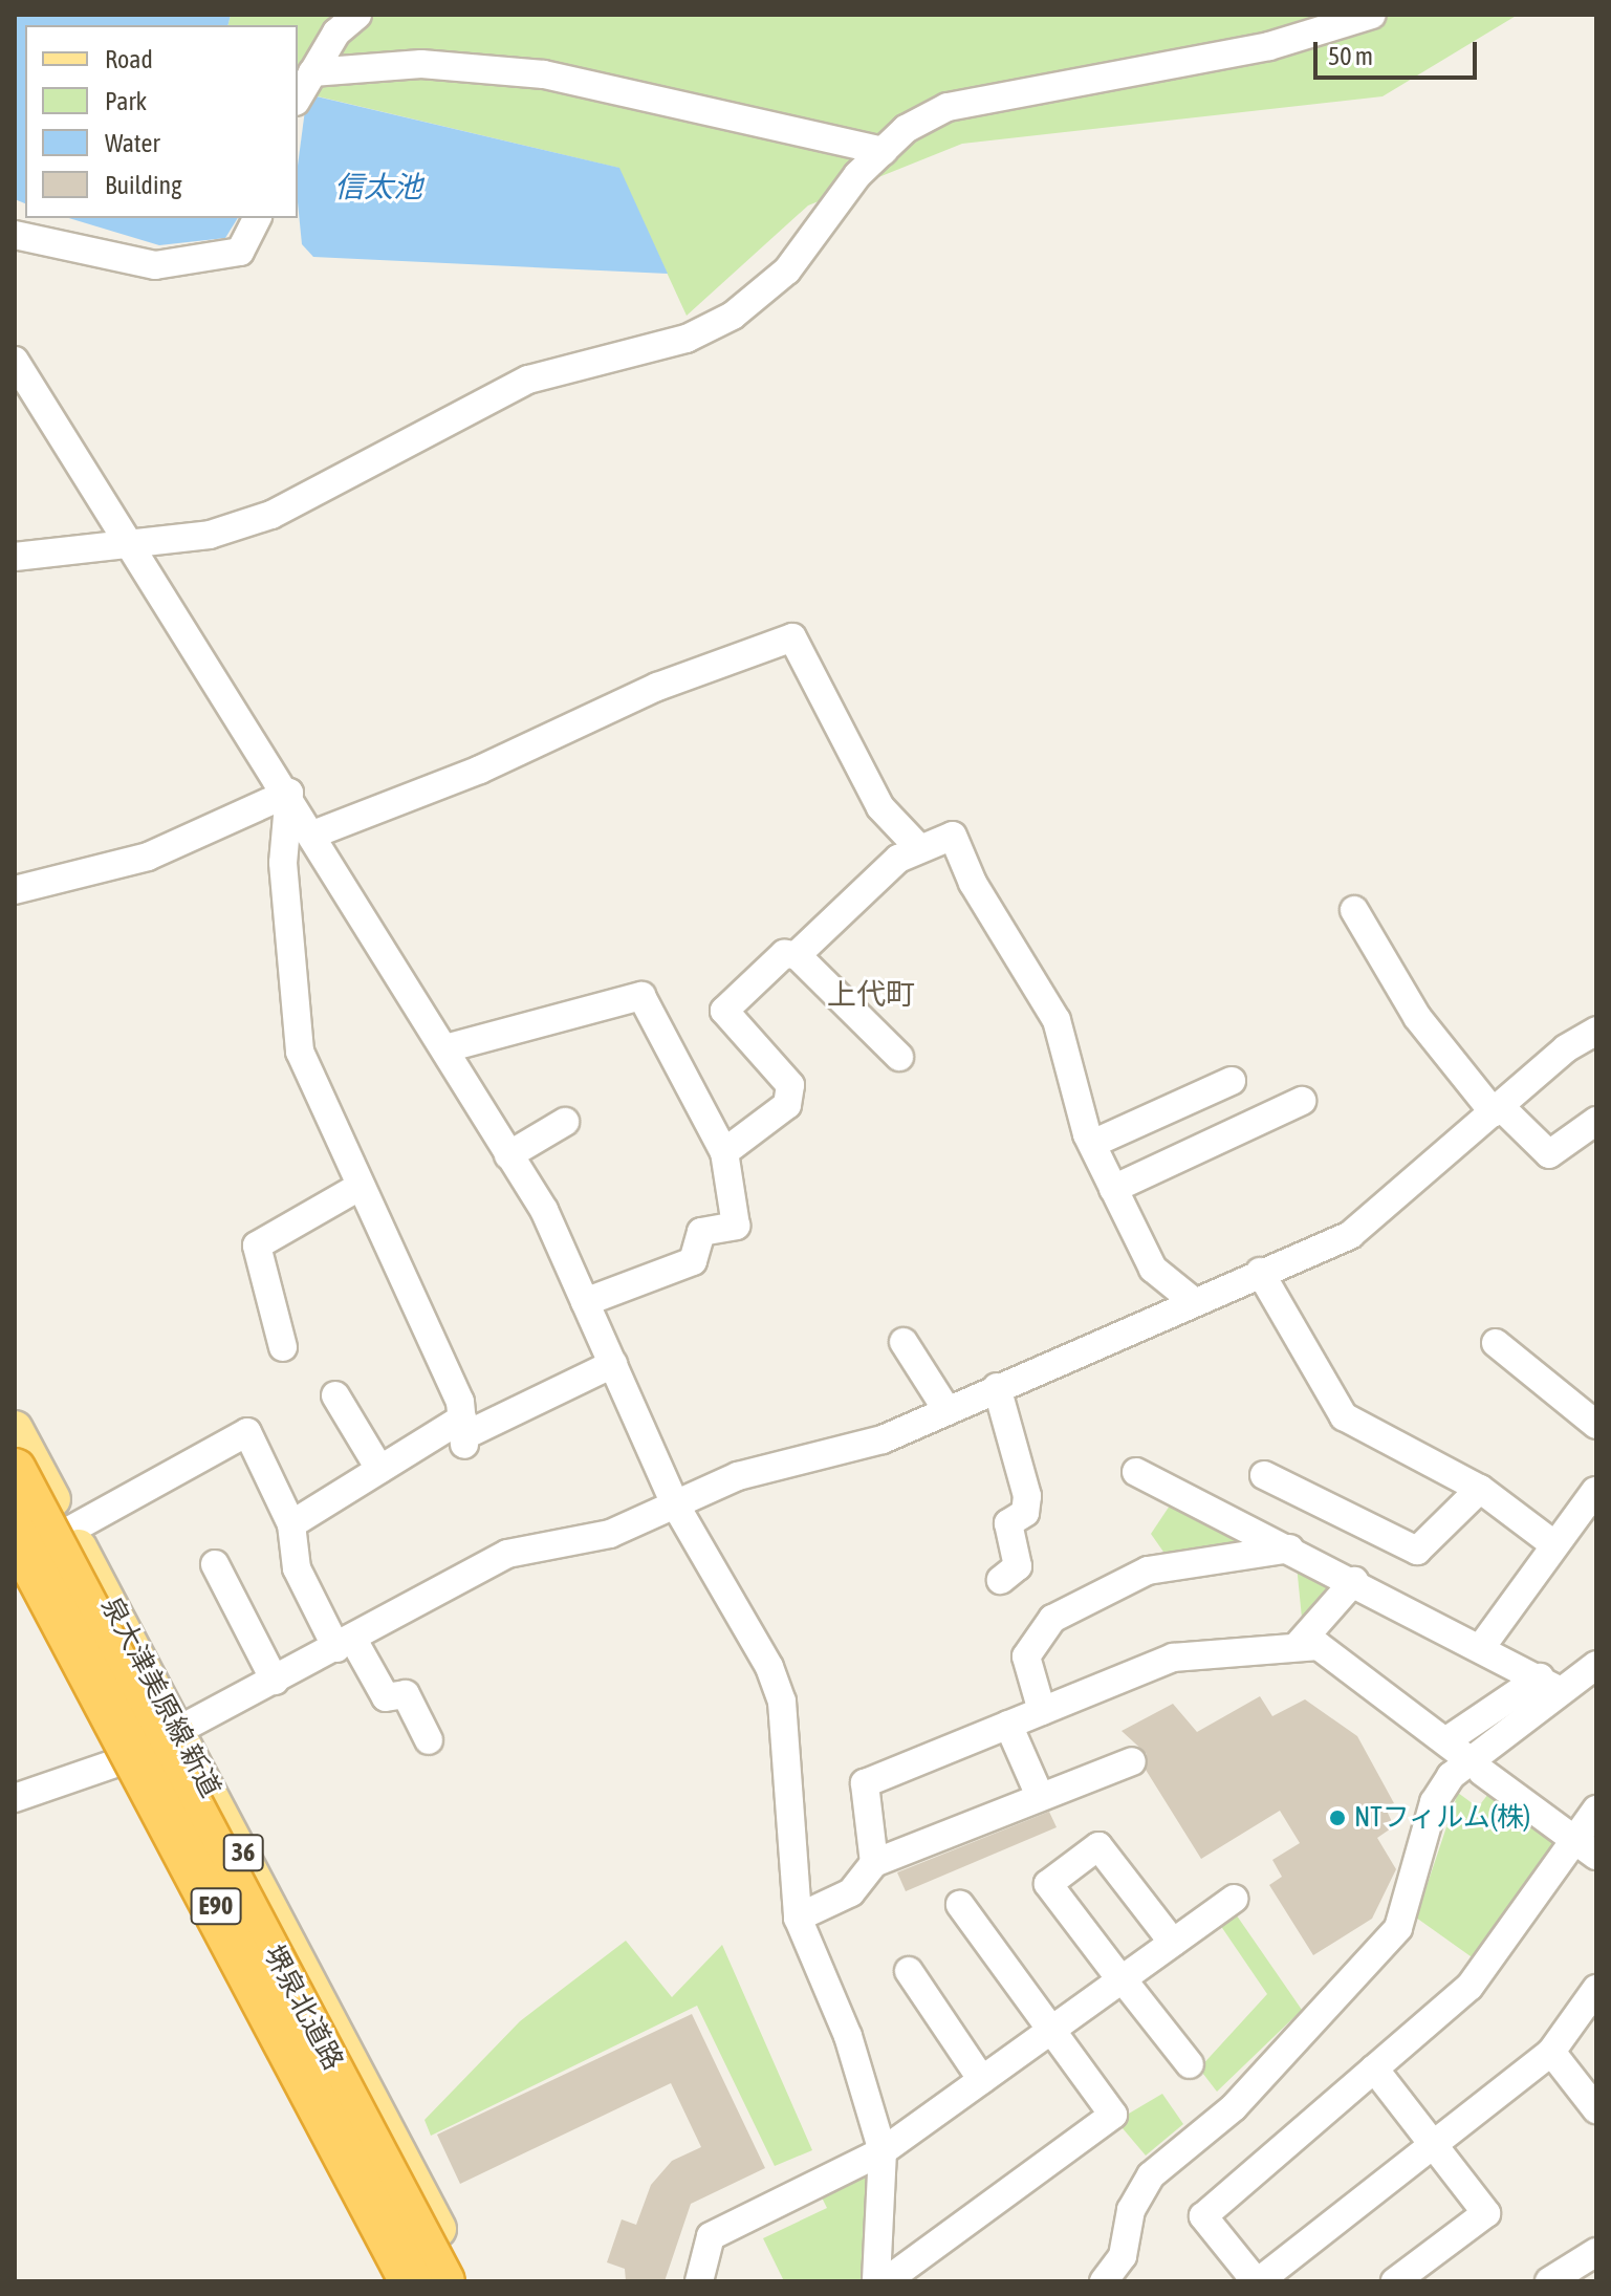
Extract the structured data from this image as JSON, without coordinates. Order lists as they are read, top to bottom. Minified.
{"streets":{"highway":["E90","堺泉北道路"],"main road":["泉大津美原線 新道","36"]},"districts":["上代町"],"water":["信太池"],"places":["NTフィルム(株)"],"legend":["Road","Park","Water","Building"],"scale_bar":"50 m"}
